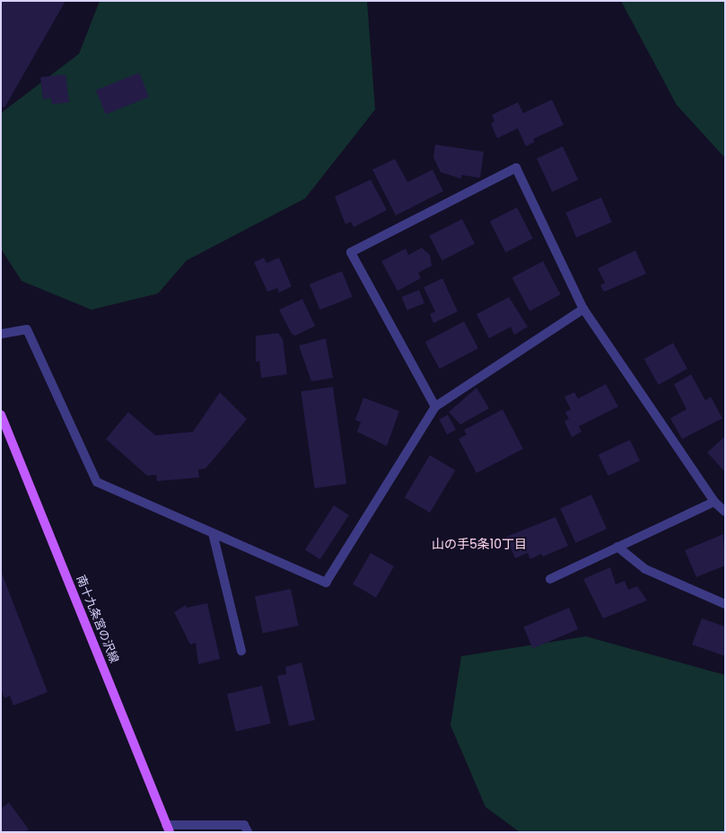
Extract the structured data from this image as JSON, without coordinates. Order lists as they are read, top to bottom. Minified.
{"streets":{"main road":["南十九条宮の沢線"]},"districts":["山の手5条10丁目"]}
